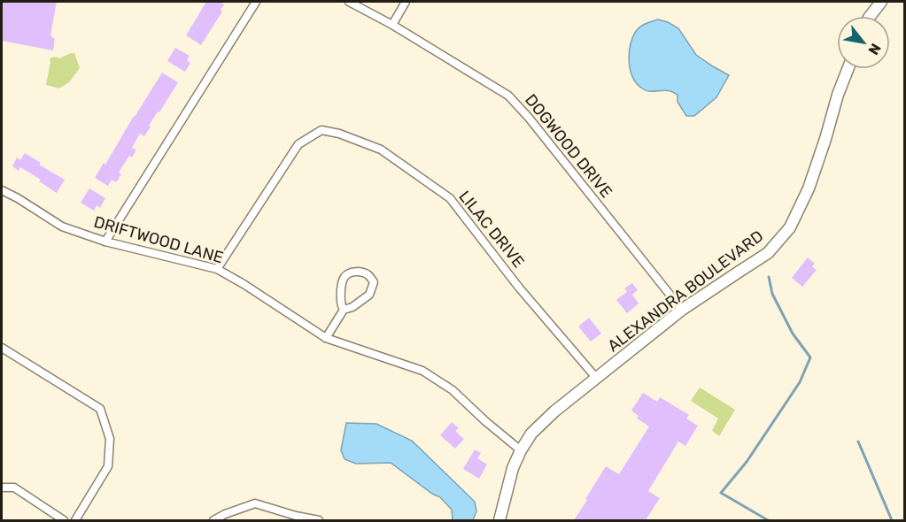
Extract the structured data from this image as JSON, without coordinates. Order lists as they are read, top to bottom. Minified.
{"streets":{"street":["DOGWOOD DRIVE","LILAC DRIVE","DRIFTWOOD LANE","ALEXANDRA BOULEVARD"]},"crossings":[["DOGWOOD DRIVE","ALEXANDRA BOULEVARD"],["LILAC DRIVE","DRIFTWOOD LANE"],["LILAC DRIVE","ALEXANDRA BOULEVARD"],["DRIFTWOOD LANE","ALEXANDRA BOULEVARD"]],"north":"bottom right"}
